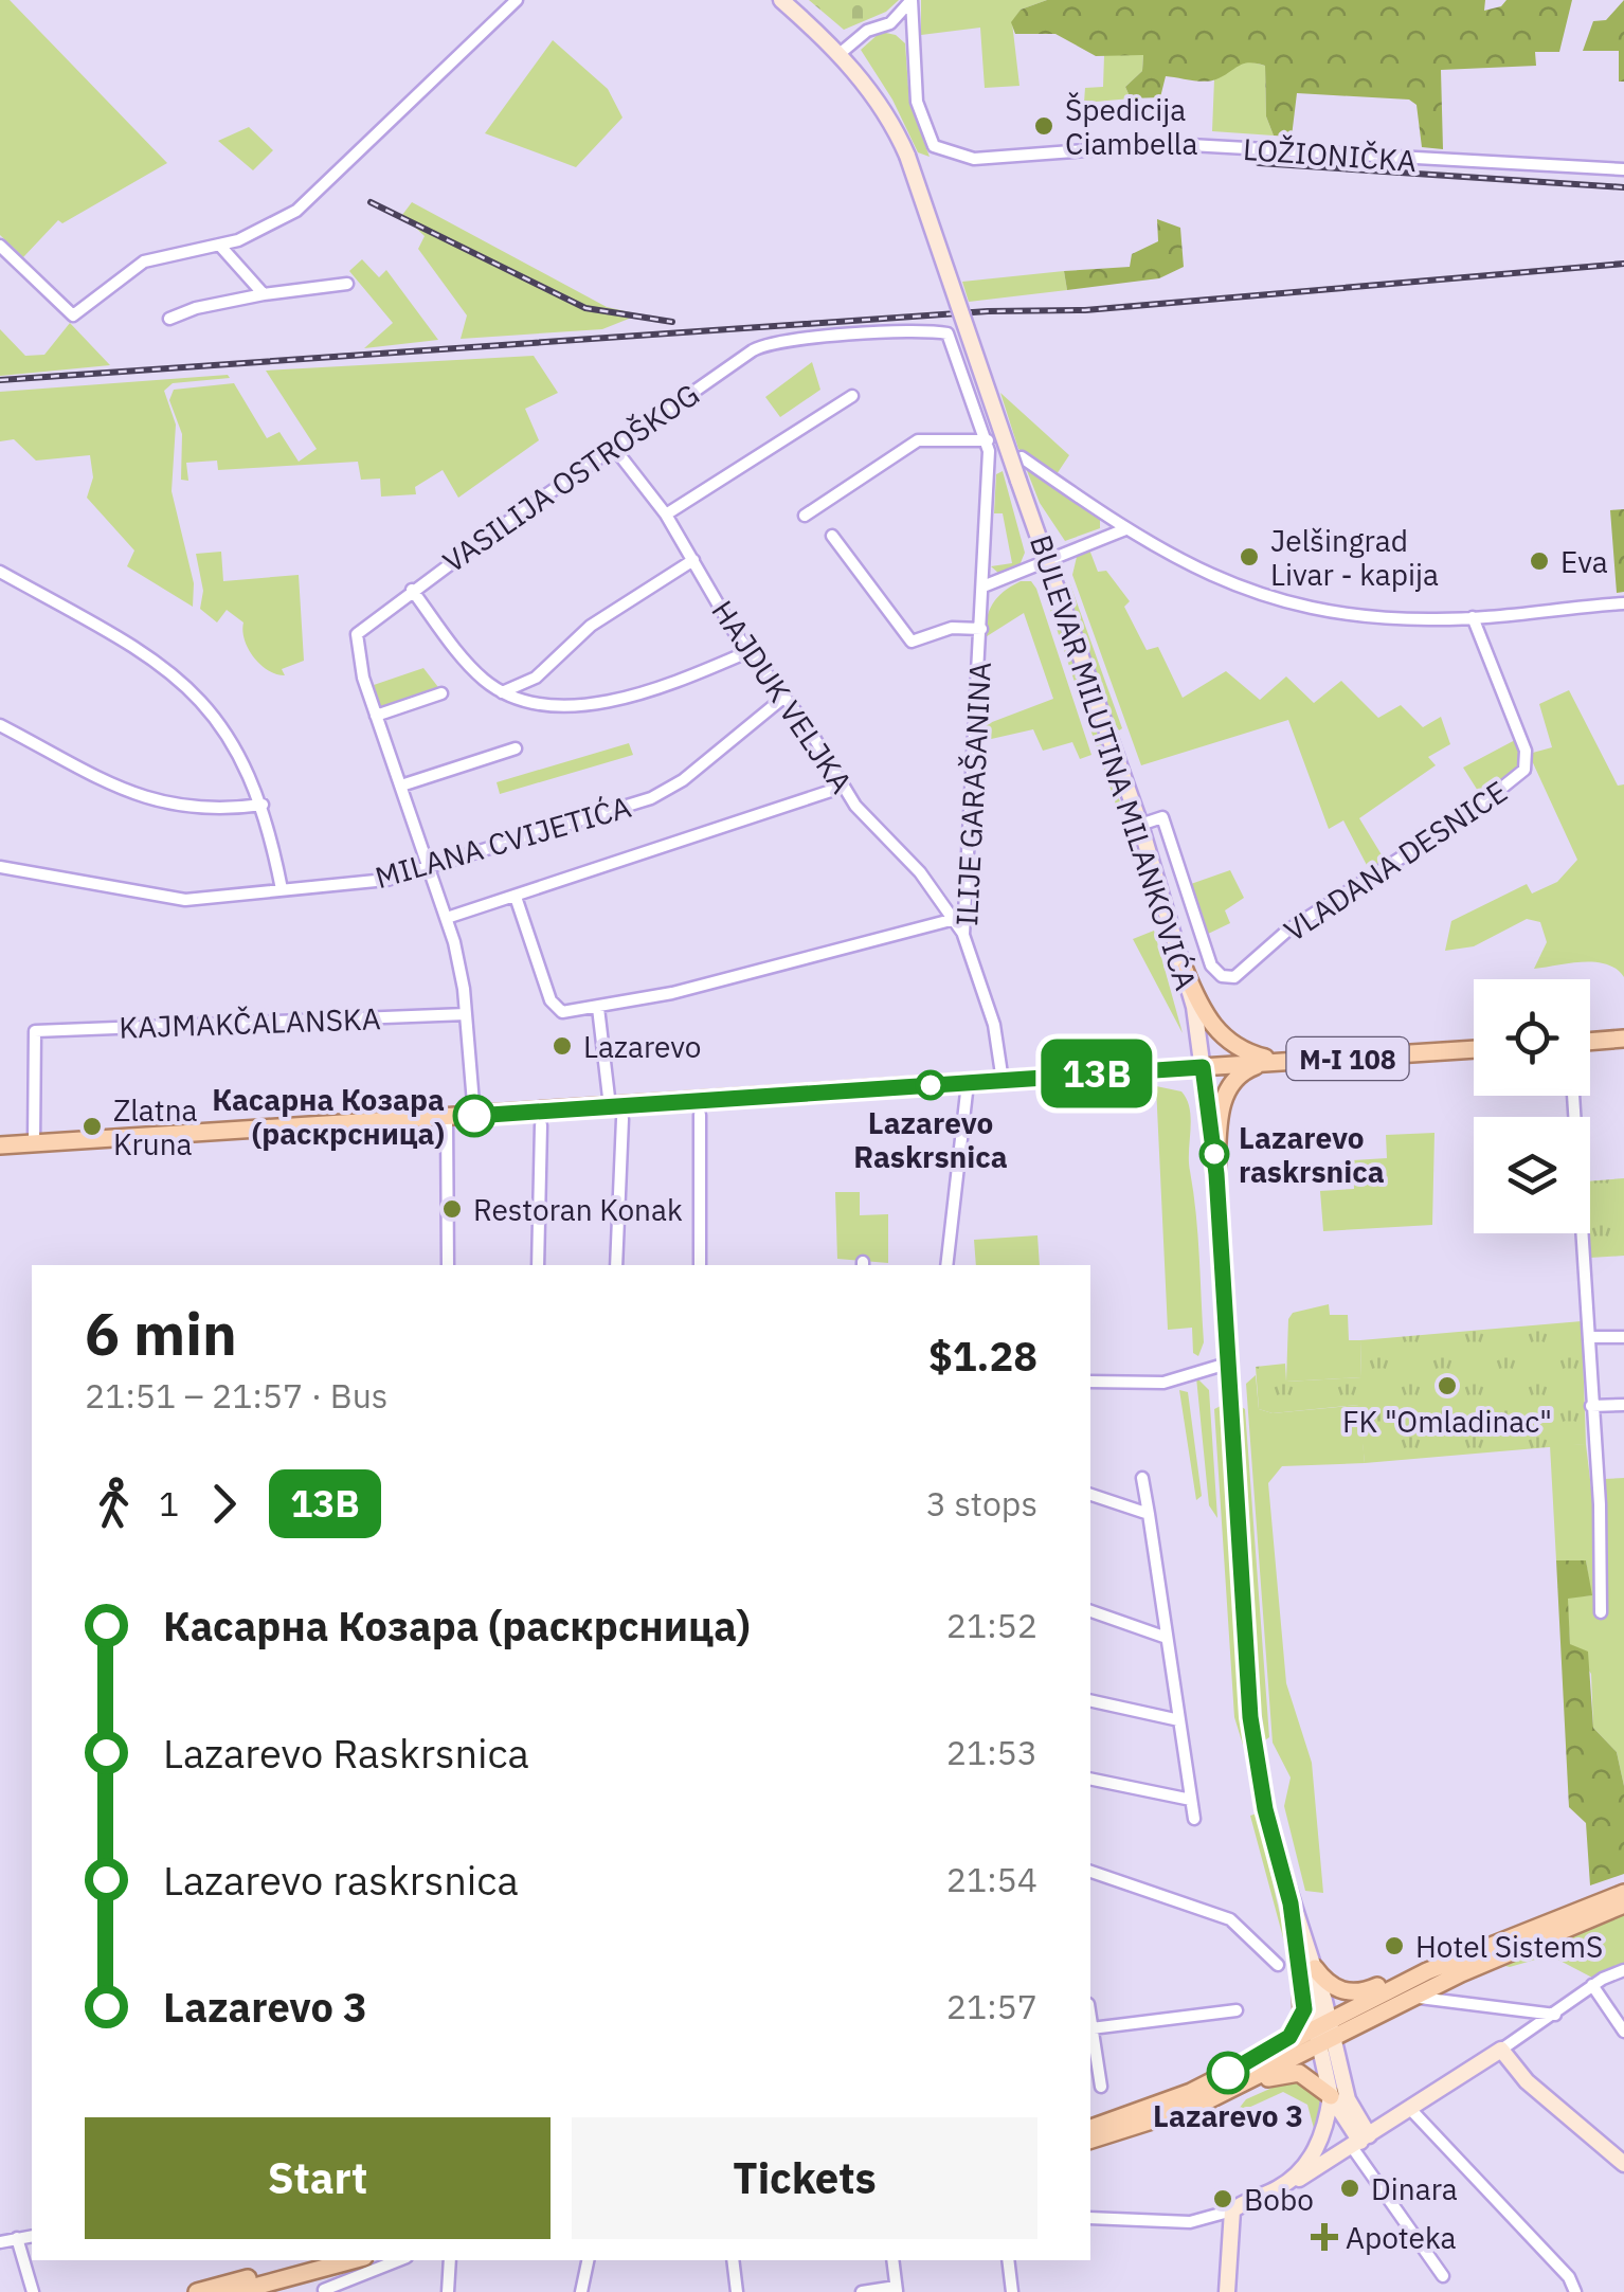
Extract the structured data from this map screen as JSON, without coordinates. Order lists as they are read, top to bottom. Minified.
{"streets":{"main road":["M-I 108"],"street":["LOŽIONIČKA","VASILIJA OSTROŠKOG","HAJDUK VELJKA","BULEVAR MILUTINA MILANKOVIĆA","ILIJE GARAŠANINA","MILANA CVIJETIĆA","VLADANA DESNICE","KAJMAKČALANSKA"]},"crossings":[["VASILIJA OSTROŠKOG","HAJDUK VELJKA"],["VASILIJA OSTROŠKOG","ILIJE GARAŠANINA"],["VASILIJA OSTROŠKOG","MILANA CVIJETIĆA"],["VASILIJA OSTROŠKOG","KAJMAKČALANSKA"],["VASILIJA OSTROŠKOG","M-I 108"],["HAJDUK VELJKA","ILIJE GARAŠANINA"],["HAJDUK VELJKA","MILANA CVIJETIĆA"],["BULEVAR MILUTINA MILANKOVIĆA","VLADANA DESNICE"],["BULEVAR MILUTINA MILANKOVIĆA","M-I 108"],["ILIJE GARAŠANINA","M-I 108"],["KAJMAKČALANSKA","M-I 108"]],"places":{"other":["Špedicija Ciambella","Jelšingrad Livar - kapija","Eva","Lazarevo","Lazarevo Raskrsnica","Касарна Козара (раскрсница)","Zlatna Kruna","Lazarevo raskrsnica","Restoran Konak","FK \"Omladinac\"","Hotel SistemS","Lazarevo 3","Dinara","Bobo"],"health":["Apoteka"]},"lines":["bus line 13B"],"page":{"on_map":"13B","heading":["6 min","21:51 – 21:57 · Bus","$1.28"],"legs":["1","13B","3 stops"],"list":[{"name":"Касарна Козара (раскрсница)","value":"21:52"},{"name":"Lazarevo Raskrsnica","value":"21:53"},{"name":"Lazarevo raskrsnica","value":"21:54"},{"name":"Lazarevo 3","value":"21:57"}],"buttons":["Start","Tickets"]}}
